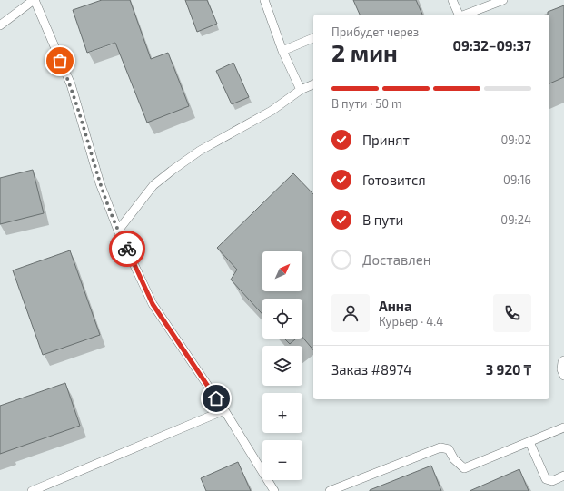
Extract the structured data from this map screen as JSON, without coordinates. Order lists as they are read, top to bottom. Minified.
{"north":"top right","page":{"heading":["2 мин","Прибудет через","09:32–09:37"],"panel":["Анна","Курьер · 4.4","Заказ #8974","3 920 ₸"],"bar":"В пути · 50 m","list":[["Принят","09:02"],["Готовится","09:16"],["В пути","09:24"],"Доставлен"],"map_buttons":["+","−"]}}
